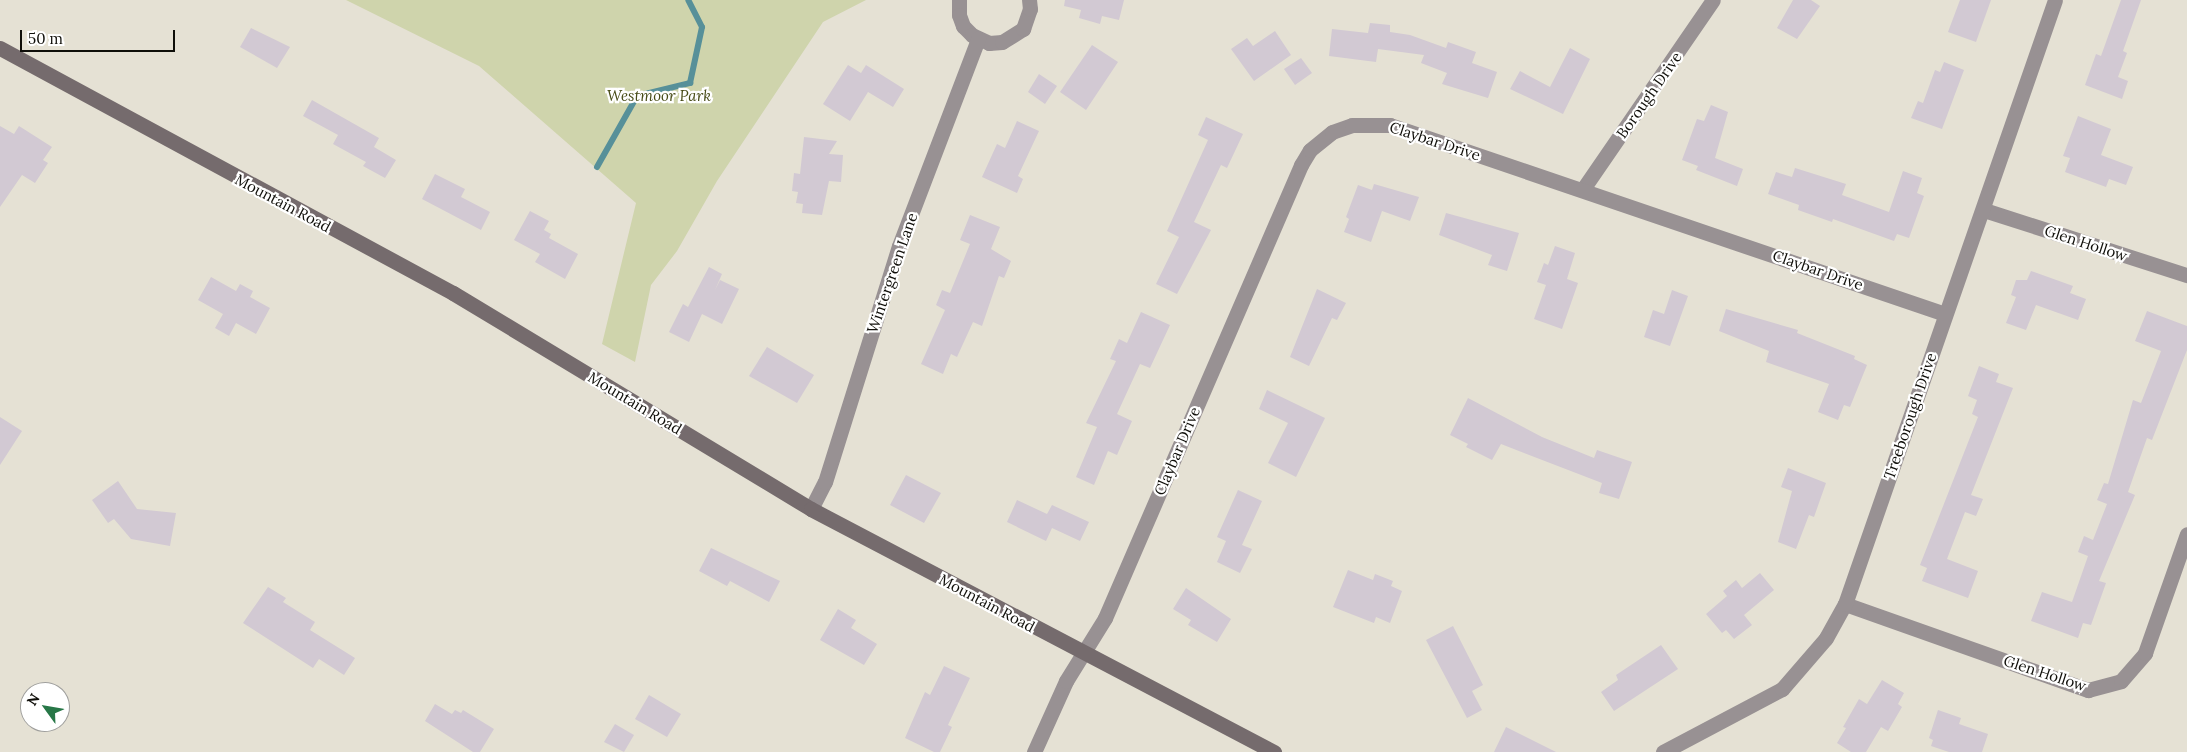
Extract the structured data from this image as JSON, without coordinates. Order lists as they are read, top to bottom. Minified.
{"streets":{"main road":["Mountain Road"],"street":["Borough Drive","Claybar Drive","Glen Hollow","Wintergreen Lane","Treeborough Drive"]},"crossings":[["Borough Drive","Claybar Drive"],["Claybar Drive","Mountain Road"],["Claybar Drive","Treeborough Drive"],["Mountain Road","Wintergreen Lane"],["Glen Hollow","Treeborough Drive"]],"parks":["Westmoor Park"],"scale_bar":"50 m","north":"top left"}
